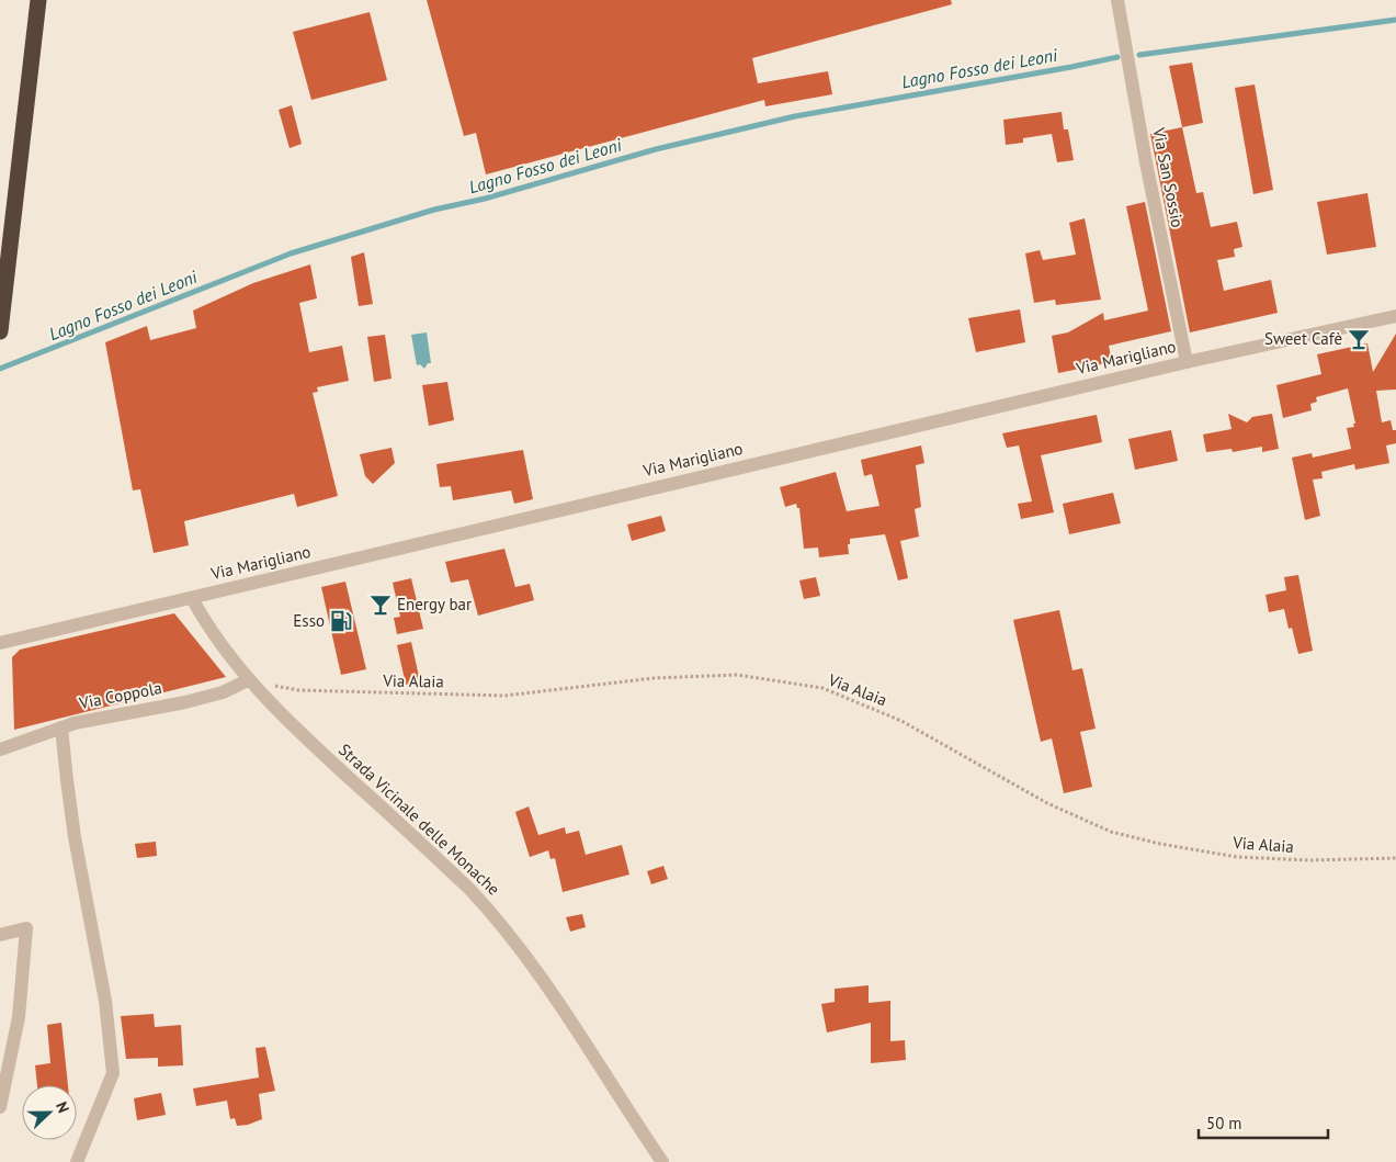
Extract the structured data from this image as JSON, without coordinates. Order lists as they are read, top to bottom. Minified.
{"streets":{"street":["Via San Sossio","Via Marigliano","Via Coppola","Strada Vicinale delle Monache"],"path":["Via Alaia"]},"crossings":[["Via San Sossio","Via Marigliano"],["Via Marigliano","Strada Vicinale delle Monache"],["Via Alaia","Via Coppola"],["Via Alaia","Strada Vicinale delle Monache"],["Via Coppola","Strada Vicinale delle Monache"]],"water":["Lagno Fosso dei Leoni"],"places":{"bar":["Sweet Cafè","Energy bar"],"fuel station":["Esso"]},"scale_bar":"50 m","north":"right"}
